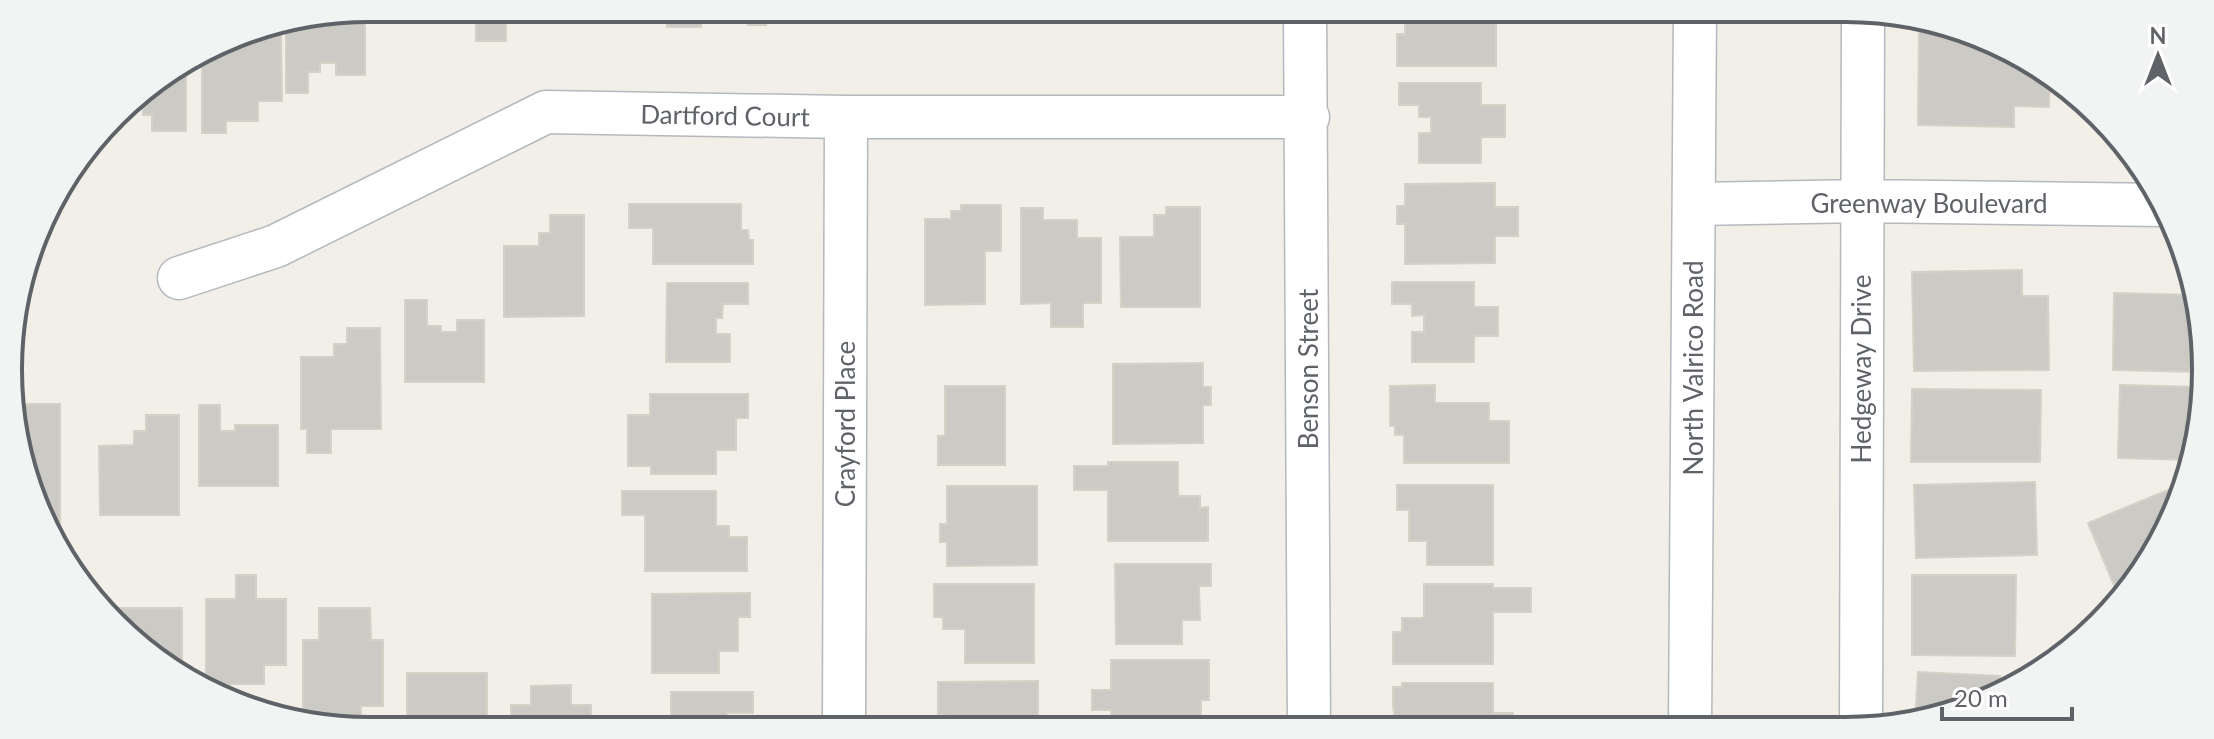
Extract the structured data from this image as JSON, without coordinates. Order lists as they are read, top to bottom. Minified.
{"streets":{"street":["Dartford Court","Greenway Boulevard","North Valrico Road","Benson Street","Hedgeway Drive","Crayford Place"]},"crossings":[["Dartford Court","Benson Street"],["Dartford Court","Crayford Place"],["Greenway Boulevard","North Valrico Road"],["Greenway Boulevard","Hedgeway Drive"]],"scale_bar":"20 m","north":"top"}
